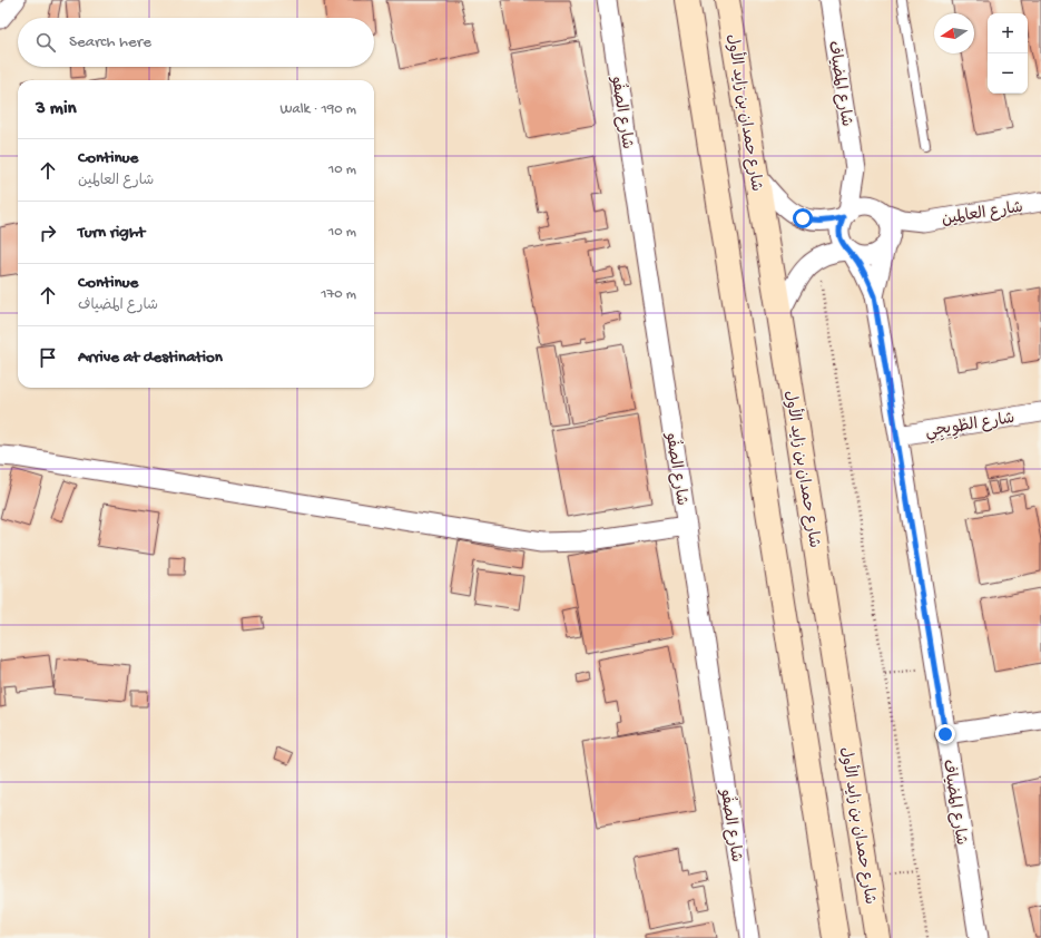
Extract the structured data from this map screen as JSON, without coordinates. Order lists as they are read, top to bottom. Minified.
{"streets":{"main road":["شارع حمدان بن زايد الأول"],"street":["شارع المضياف","شارع الصفُو","شارع العالمين","شارع الطْوِيجِي"]},"crossings":[["شارع المضياف","شارع العالمين"],["شارع المضياف","شارع الطْوِيجِي"]],"north":"left","page":{"map_buttons":["+","−"],"search":"Search here","heading":["3 min","Walk · 190 m"],"list":[["Continue","شارع العالمين","10 m"],["Turn right","10 m"],["Continue","شارع المضياف","170 m"],"Arrive at destination"]}}
